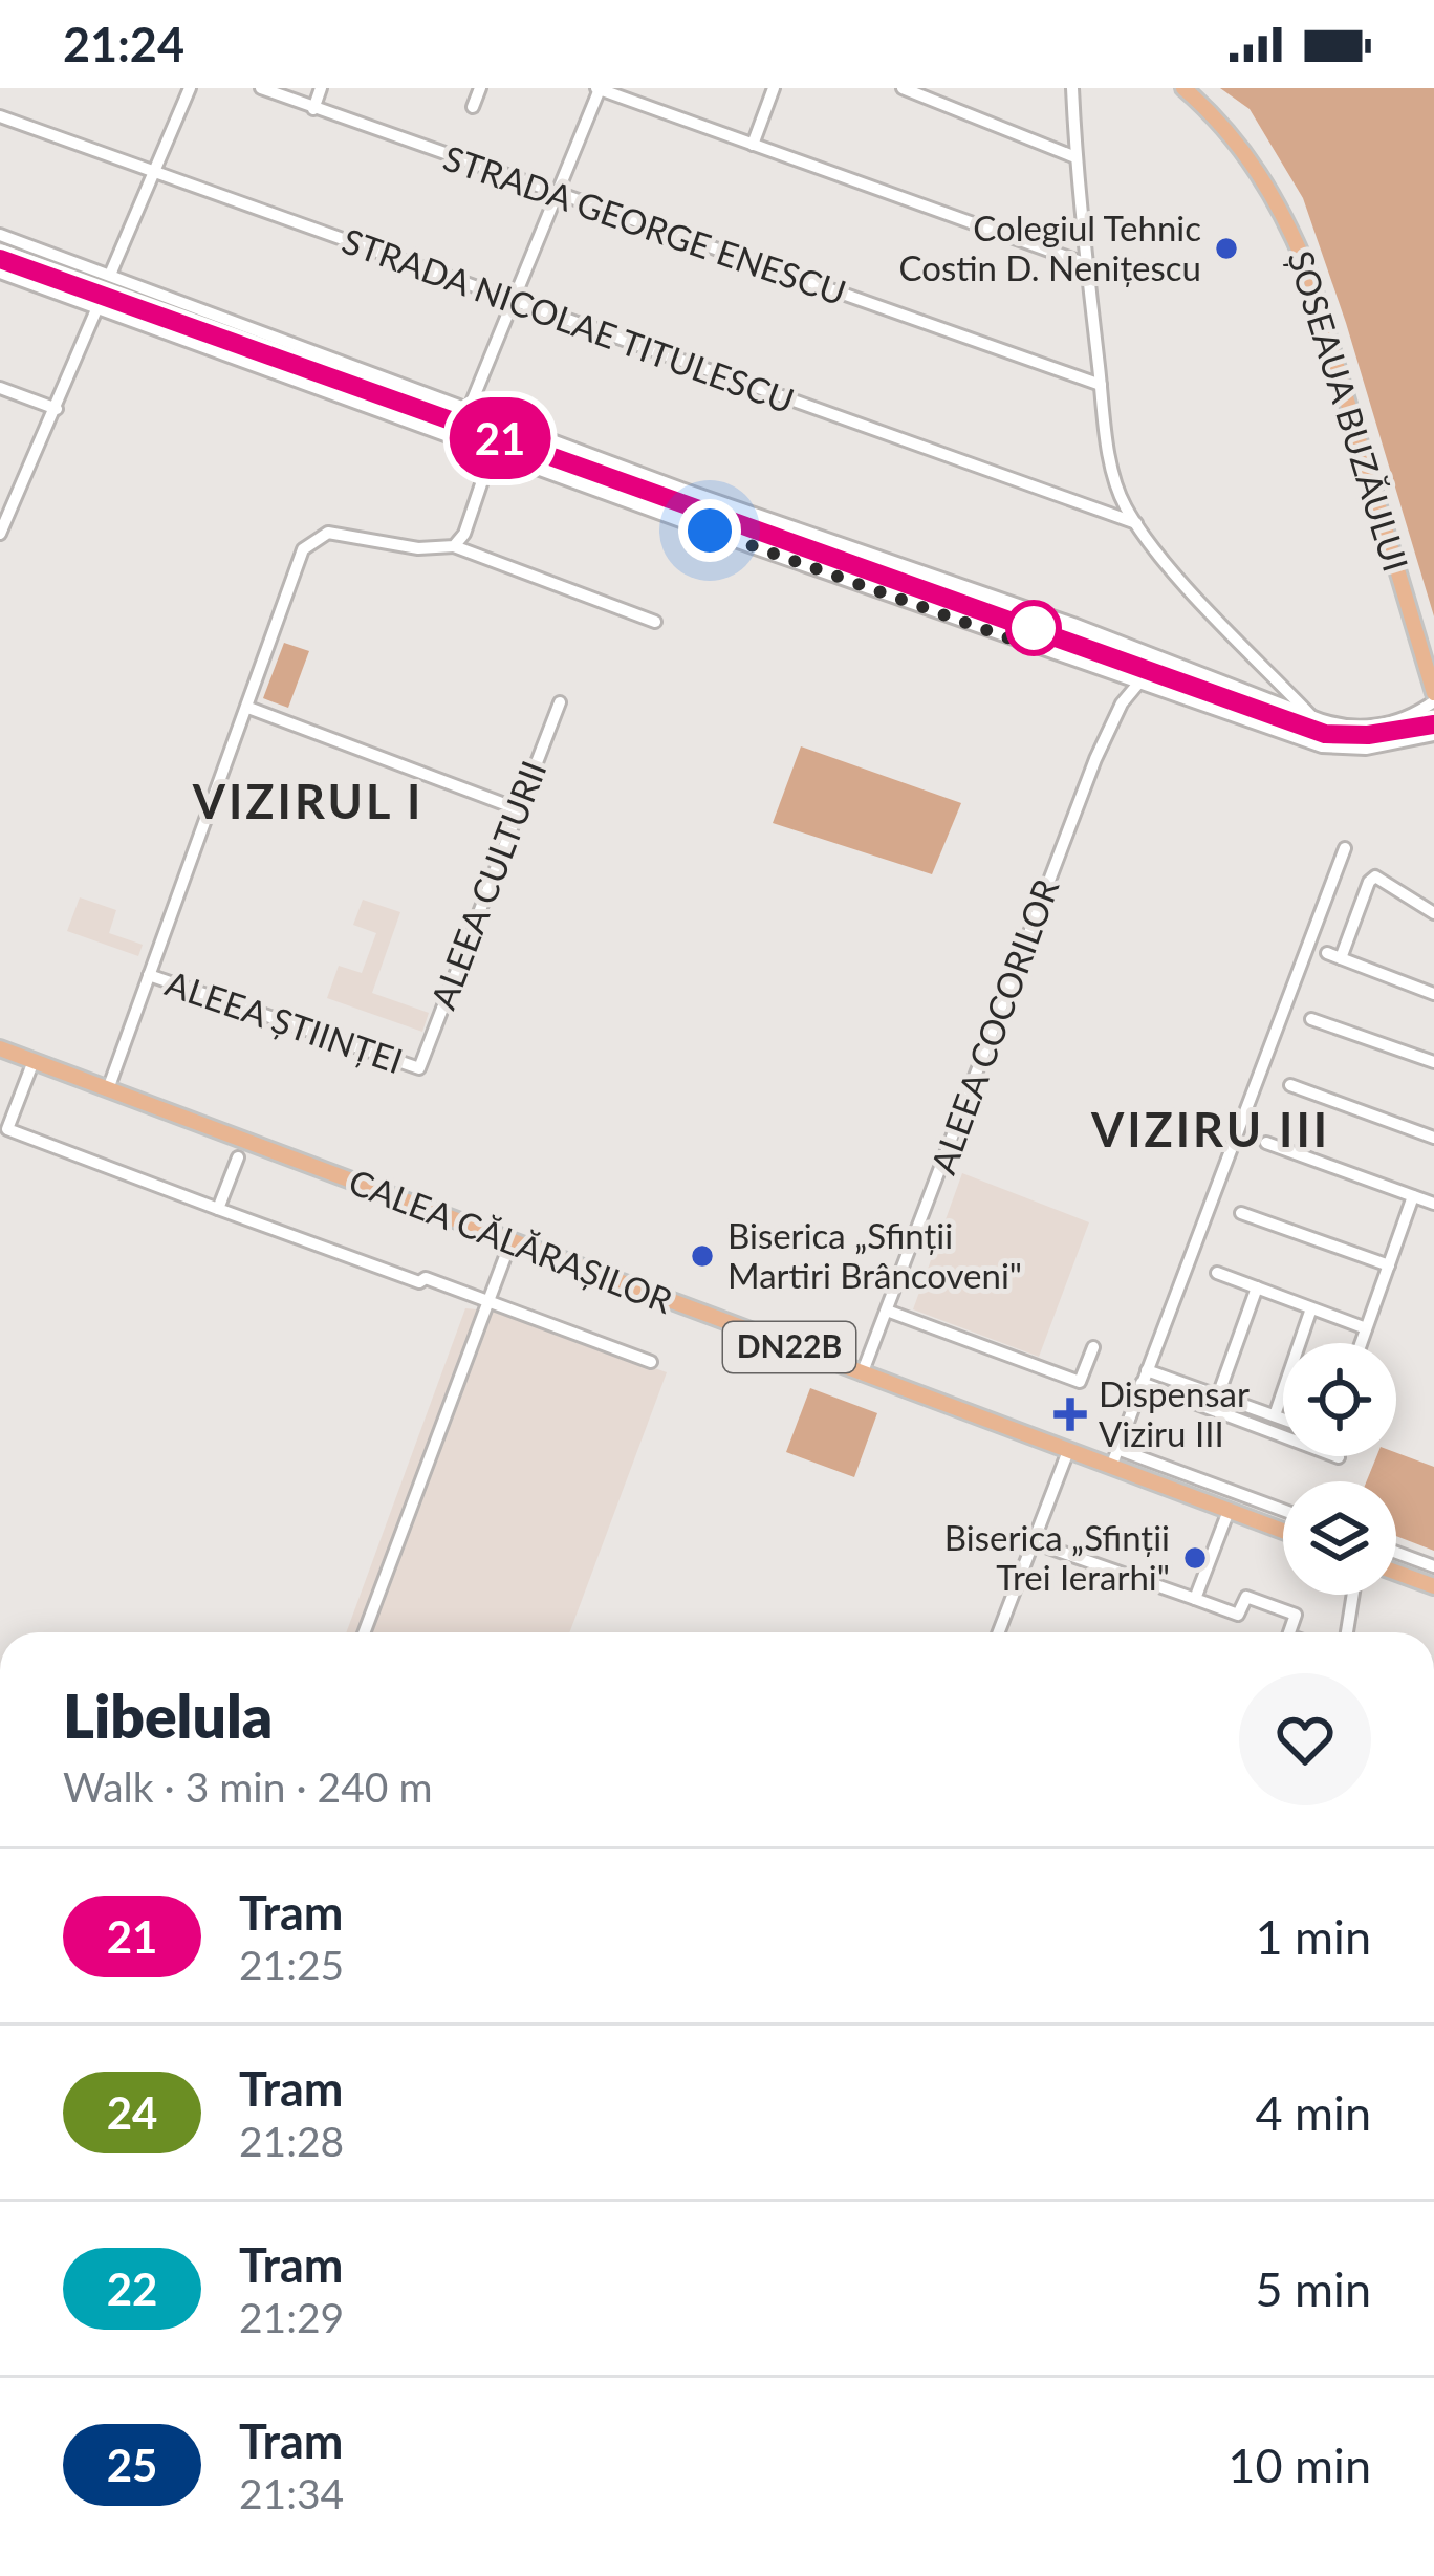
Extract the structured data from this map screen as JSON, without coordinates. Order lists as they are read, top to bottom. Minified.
{"streets":{"main road":["ȘOSEAUA BUZĂULUI","CALEA CĂLĂRAȘILOR","DN22B"],"street":["STRADA GEORGE ENESCU","STRADA NICOLAE TITULESCU","ALEEA CULTURII","ALEEA ȘTIINȚEI","ALEEA COCORILOR"]},"crossings":[["ALEEA CULTURII","ALEEA ȘTIINȚEI"],["ALEEA COCORILOR","CALEA CĂLĂRAȘILOR"]],"districts":["VIZIRUL I","VIZIRU III"],"places":{"other":["Colegiul Tehnic Costin D. Nenițescu","Biserica „Sfinții Martiri Brâncoveni\"","Biserica „Sfinții Trei Ierarhi\""],"health":["Dispensar Viziru III"]},"lines":["tram line 21"],"page":{"status":"21:24","on_map":"21","heading":["Libelula","Walk · 3 min · 240 m"],"list":[{"mark":"21","name":"Tram","note":"21:25","value":"1 min"},{"mark":"24","name":"Tram","note":"21:28","value":"4 min"},{"mark":"22","name":"Tram","note":"21:29","value":"5 min"},{"mark":"25","name":"Tram","note":"21:34","value":"10 min"}]}}
